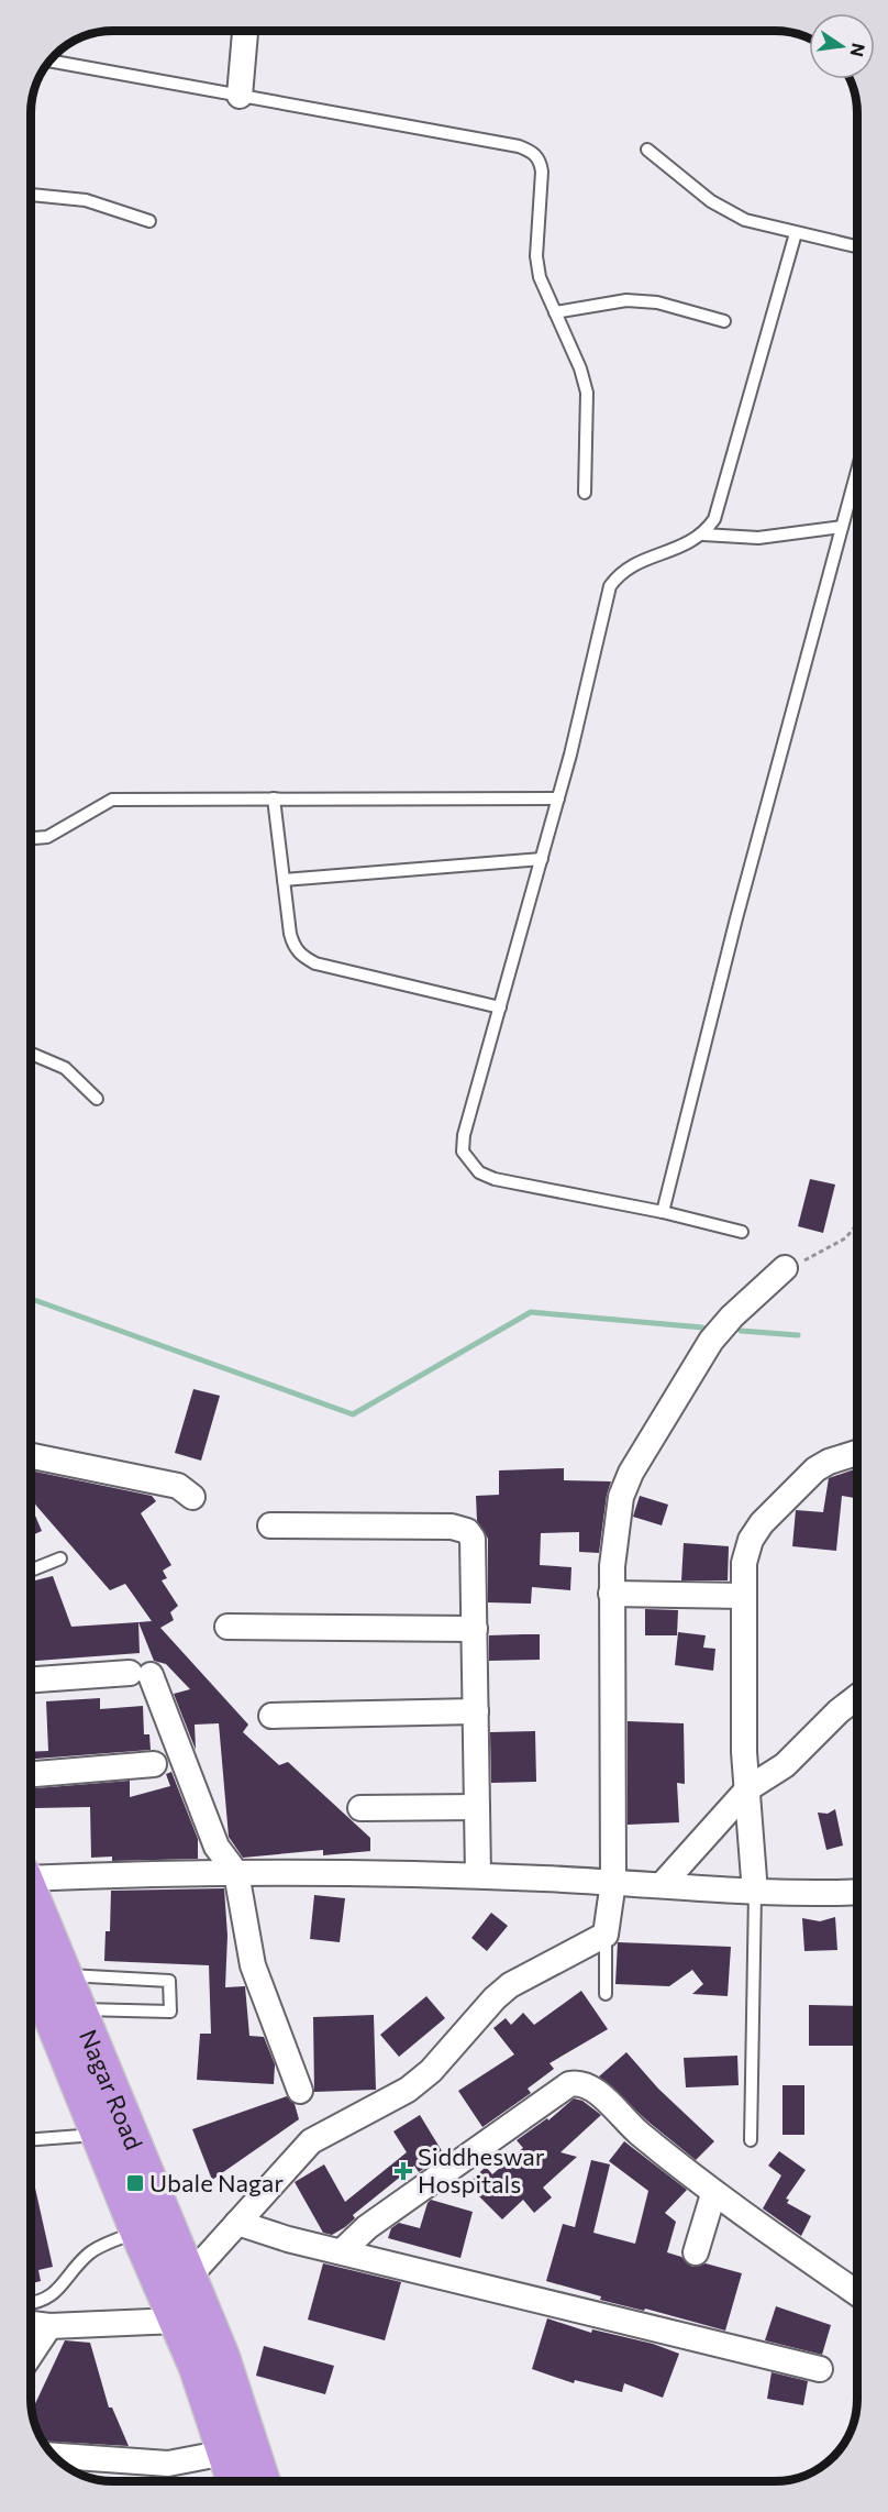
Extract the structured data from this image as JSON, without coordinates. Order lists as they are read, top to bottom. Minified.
{"streets":{"highway":["Nagar Road"]},"places":{"health":["Siddheswar Hospitals"],"transit":["Ubale Nagar"]},"north":"right"}
